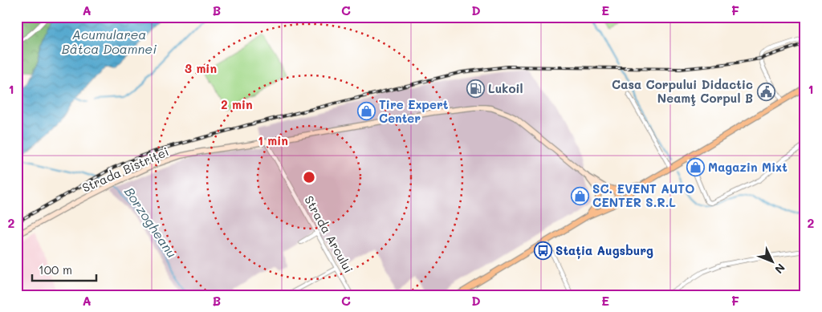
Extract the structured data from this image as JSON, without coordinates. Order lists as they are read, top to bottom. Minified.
{"streets":{"main road":["Strada Bistriței"],"street":["Strada Arcului"]},"crossings":[["Strada Bistriței","Strada Arcului"]],"water":["Acumularea Bâtca Doamnei","Borzogheanu"],"places":{"fuel station":["Lukoil"],"public building":["Casa Corpului Didactic Neamţ Corpul B"],"shop":["Tire Expert Center","Magazin Mixt","SC. EVENT AUTO CENTER S.R.L"],"bus stop":["Stația Augsburg"]},"scale_bar":"100 m","north":"bottom right","grid":{"columns":["A","B","C","D","E","F"],"rows":["1","2"]},"rings":["3 min","2 min","1 min"]}
